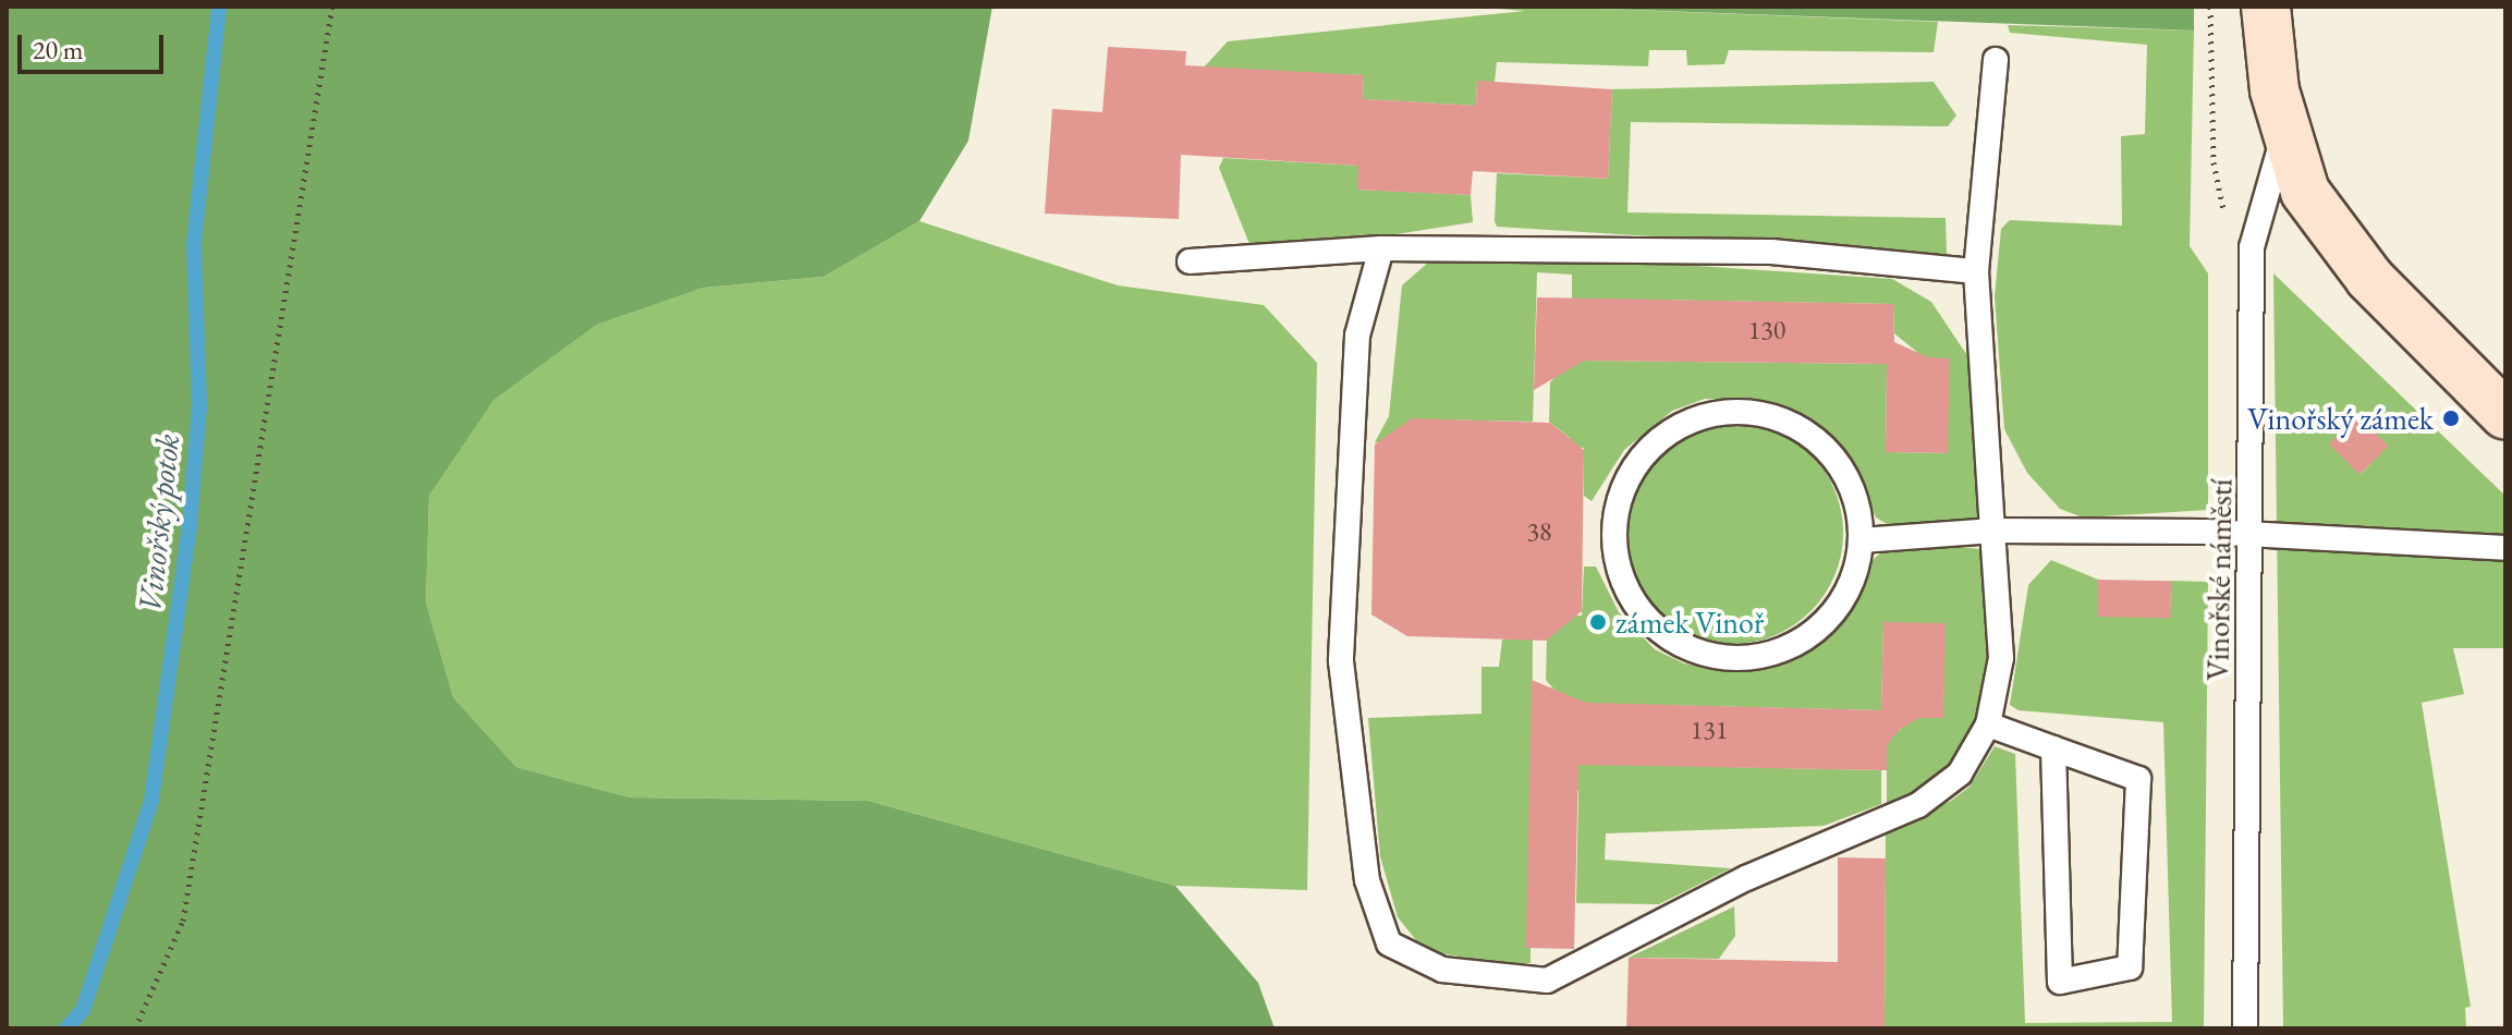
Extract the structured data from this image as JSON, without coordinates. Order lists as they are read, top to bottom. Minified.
{"streets":{"lane":["Vinořské náměstí"]},"water":["Vinořský potok"],"places":["Vinořský zámek","zámek Vinoř"],"house_numbers":["130","38","131"],"scale_bar":"20 m"}
